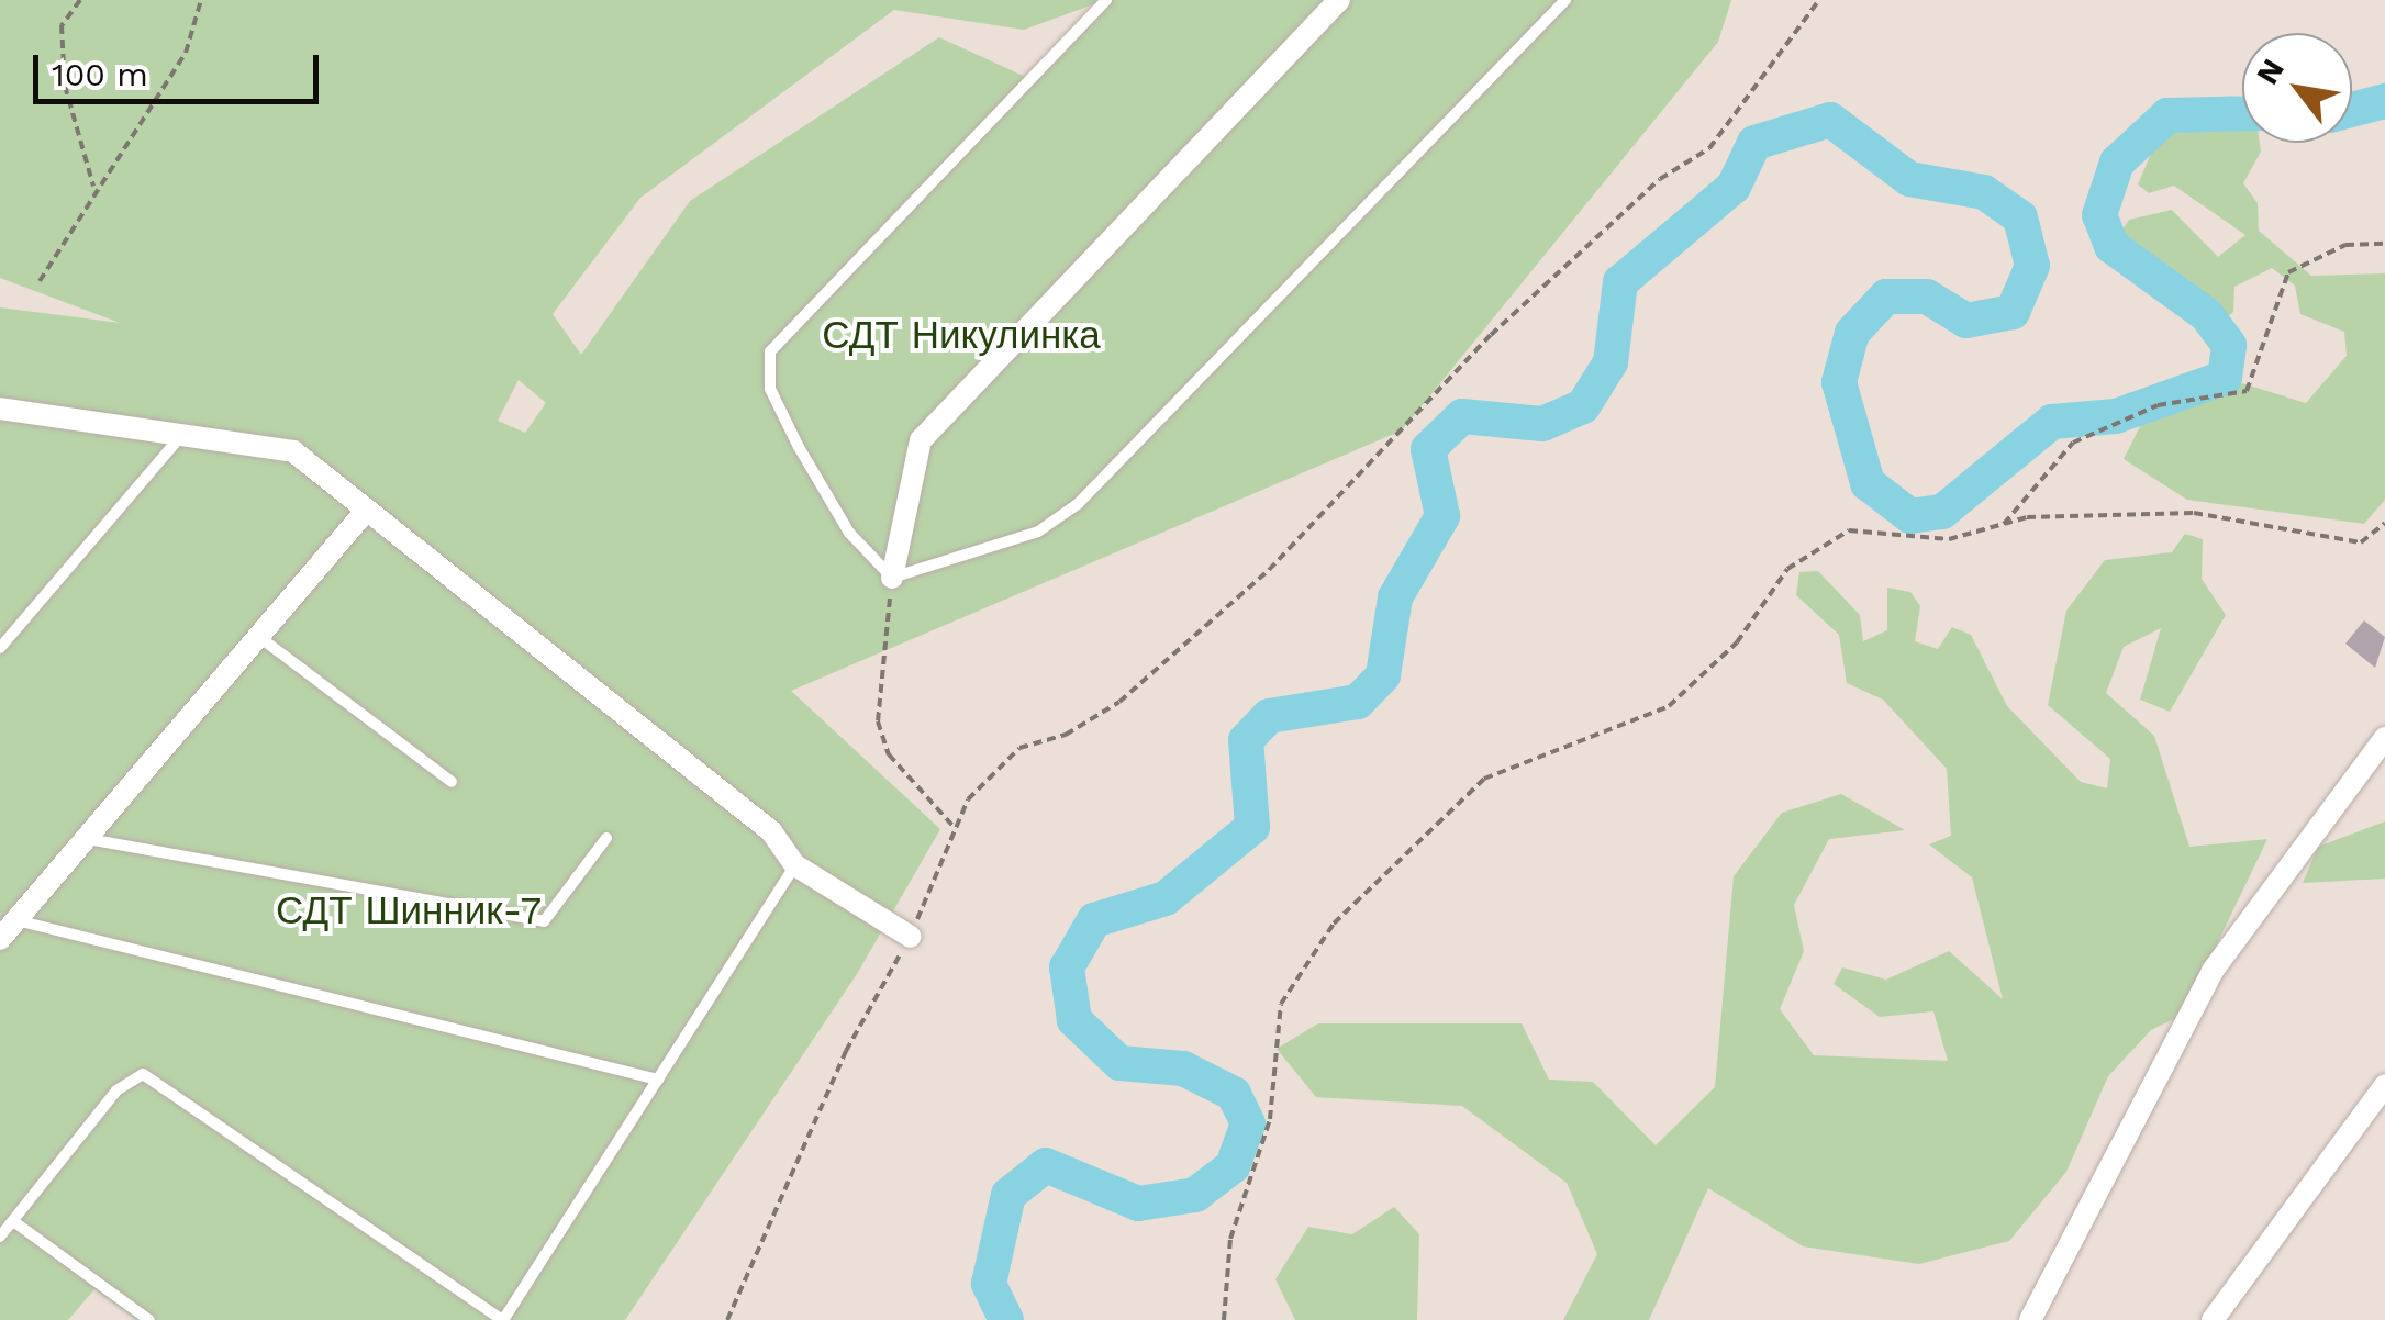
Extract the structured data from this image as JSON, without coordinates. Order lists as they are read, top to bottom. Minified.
{"parks":["СДТ Никулинка","СДТ Шинник-7"],"scale_bar":"100 m","north":"top left"}
